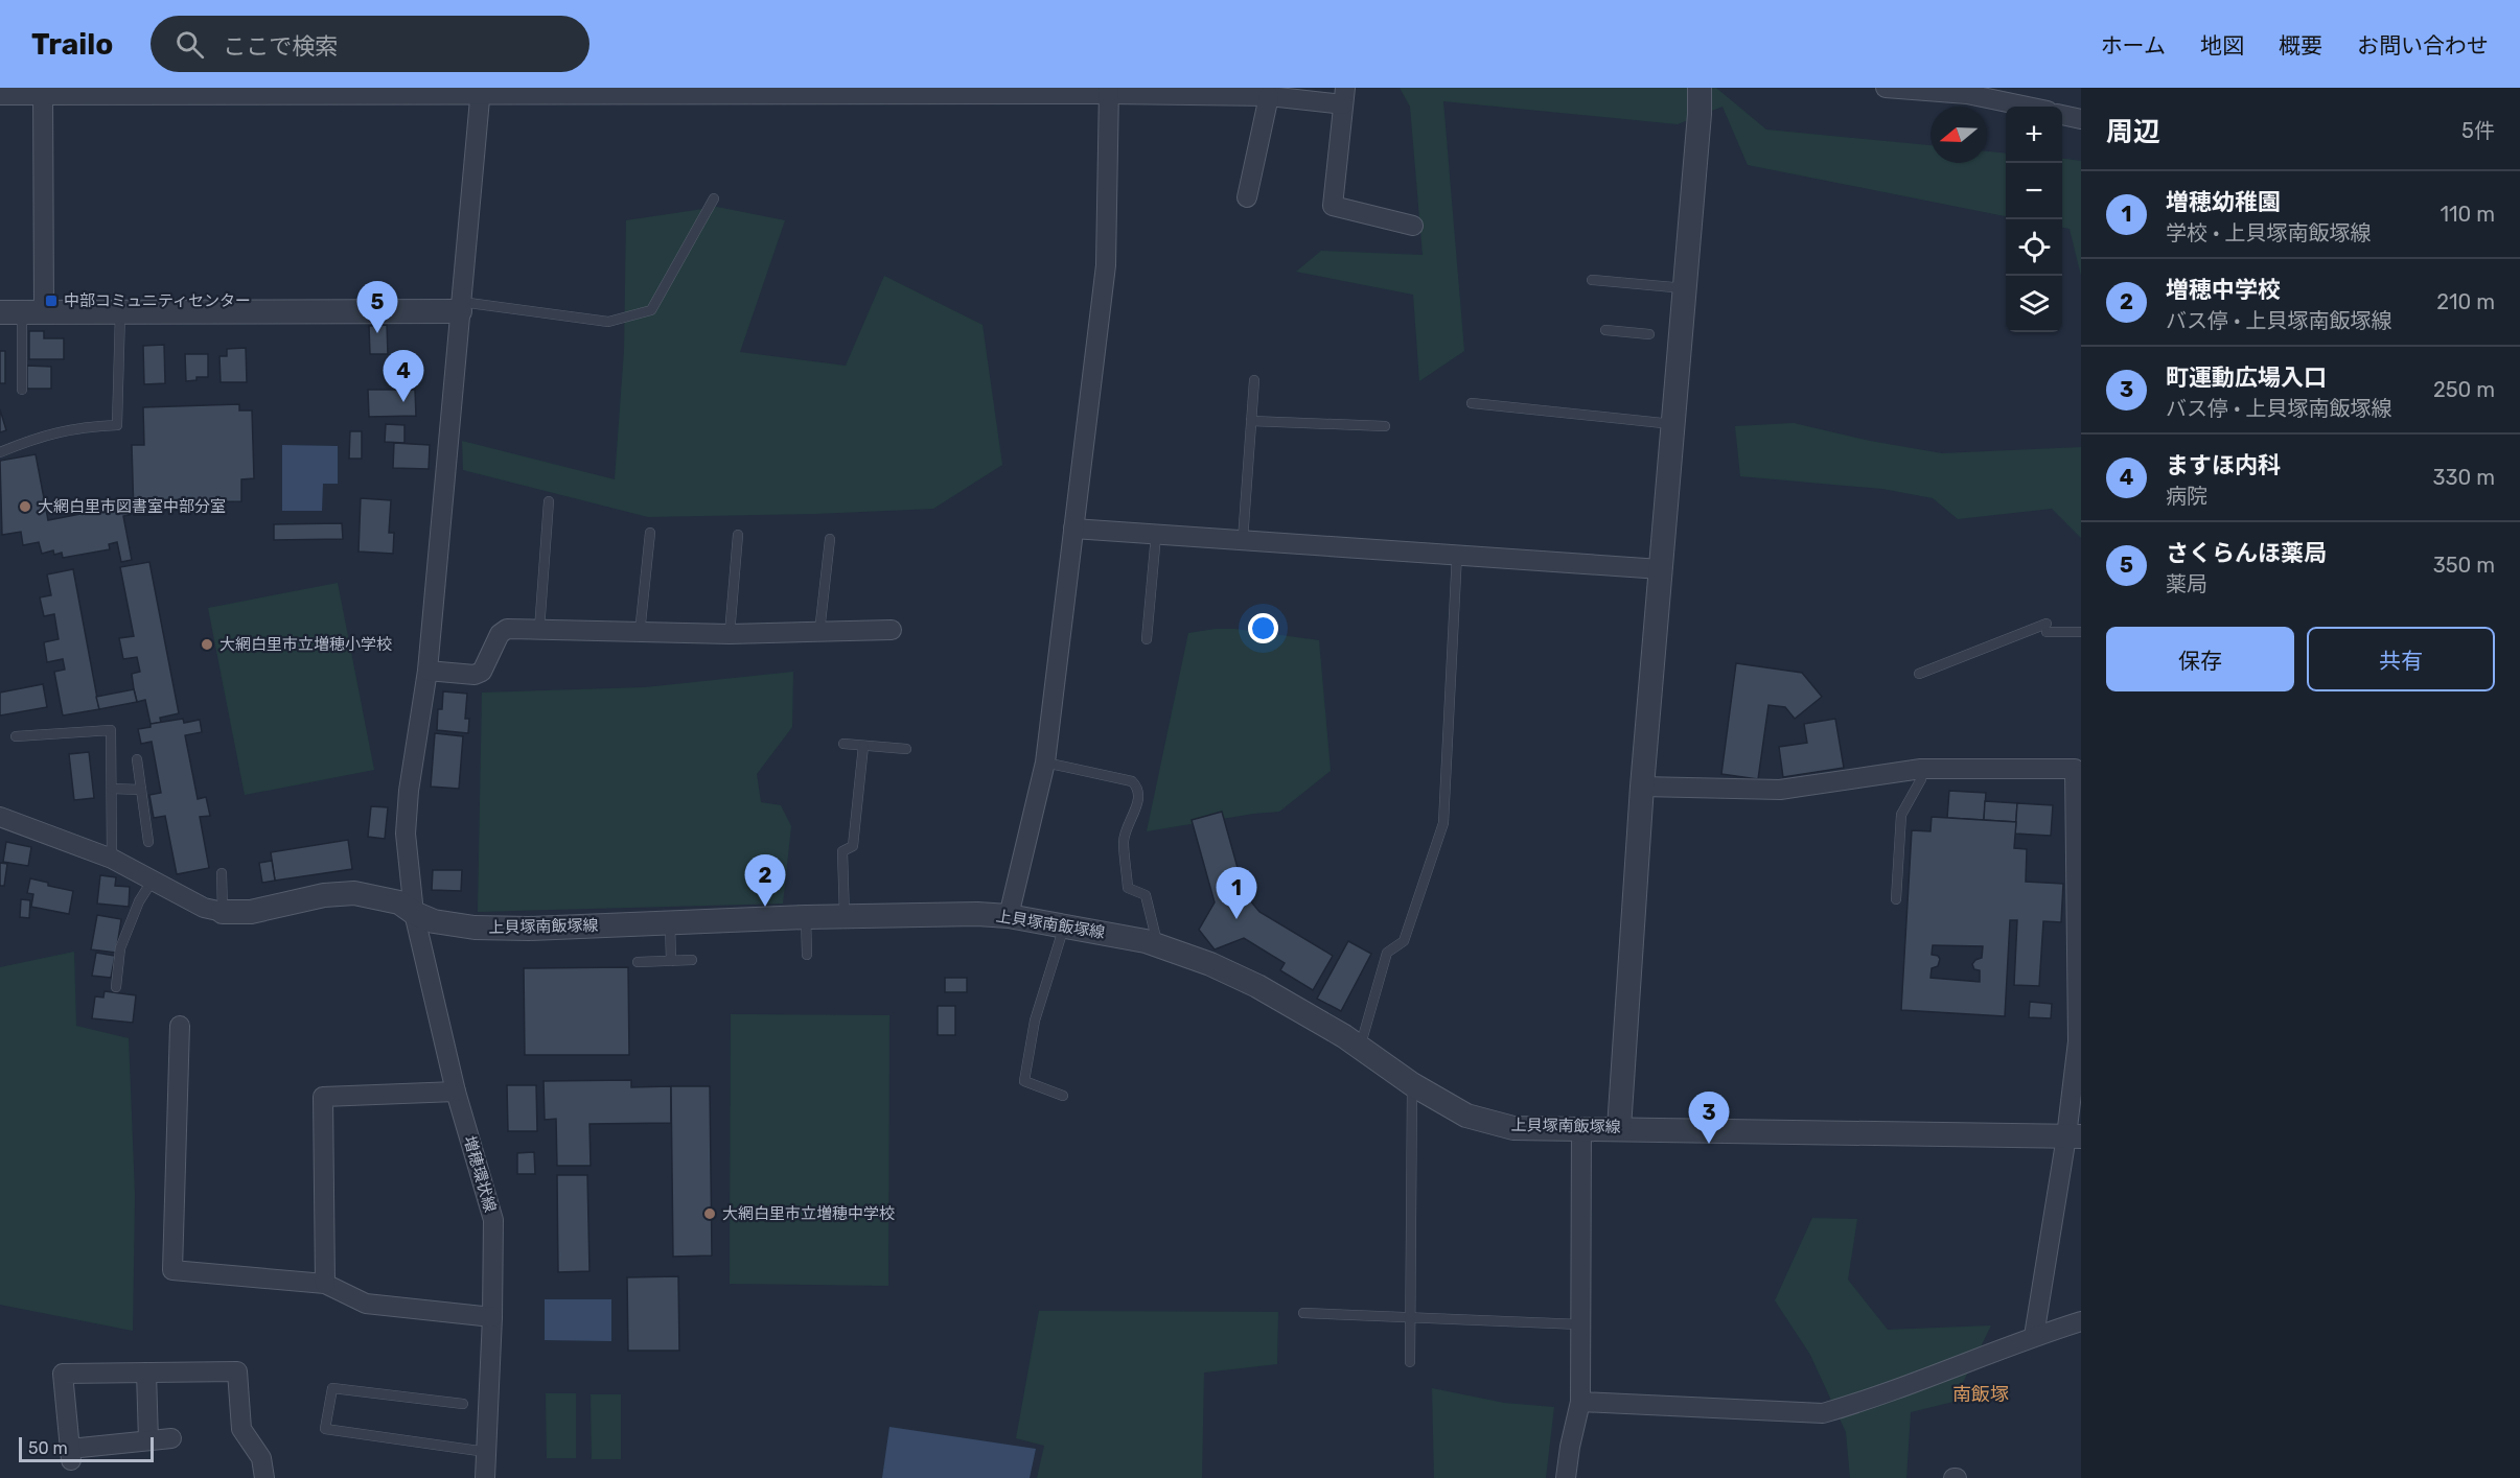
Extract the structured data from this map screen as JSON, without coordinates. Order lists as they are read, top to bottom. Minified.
{"streets":{"street":["上貝塚南飯塚線","増穂環状線"]},"crossings":[["上貝塚南飯塚線","増穂環状線"]],"districts":["南飯塚"],"places":{"transit":["中部コミュニティセンター"],"other":["大網白里市図書室中部分室","大網白里市立増穂小学校","大網白里市立増穂中学校"]},"scale_bar":"50 m","north":"left","page":{"header":"Trailo","search":"ここで検索","nav":["ホーム","地図","概要","お問い合わせ"],"heading":["周辺","5件"],"map_buttons":["+","−"],"list":[{"mark":"1","name":"増穂幼稚園","note":"学校 · 上貝塚南飯塚線","value":"110 m"},{"mark":"2","name":"増穂中学校","note":"バス停 · 上貝塚南飯塚線","value":"210 m"},{"mark":"3","name":"町運動広場入口","note":"バス停 · 上貝塚南飯塚線","value":"250 m"},{"mark":"4","name":"ますほ内科","note":"病院","value":"330 m"},{"mark":"5","name":"さくらんほ薬局","note":"薬局","value":"350 m"}],"pins":["5","4","2","1","3"],"buttons":["保存","共有"],"scale":"50 m"}}
